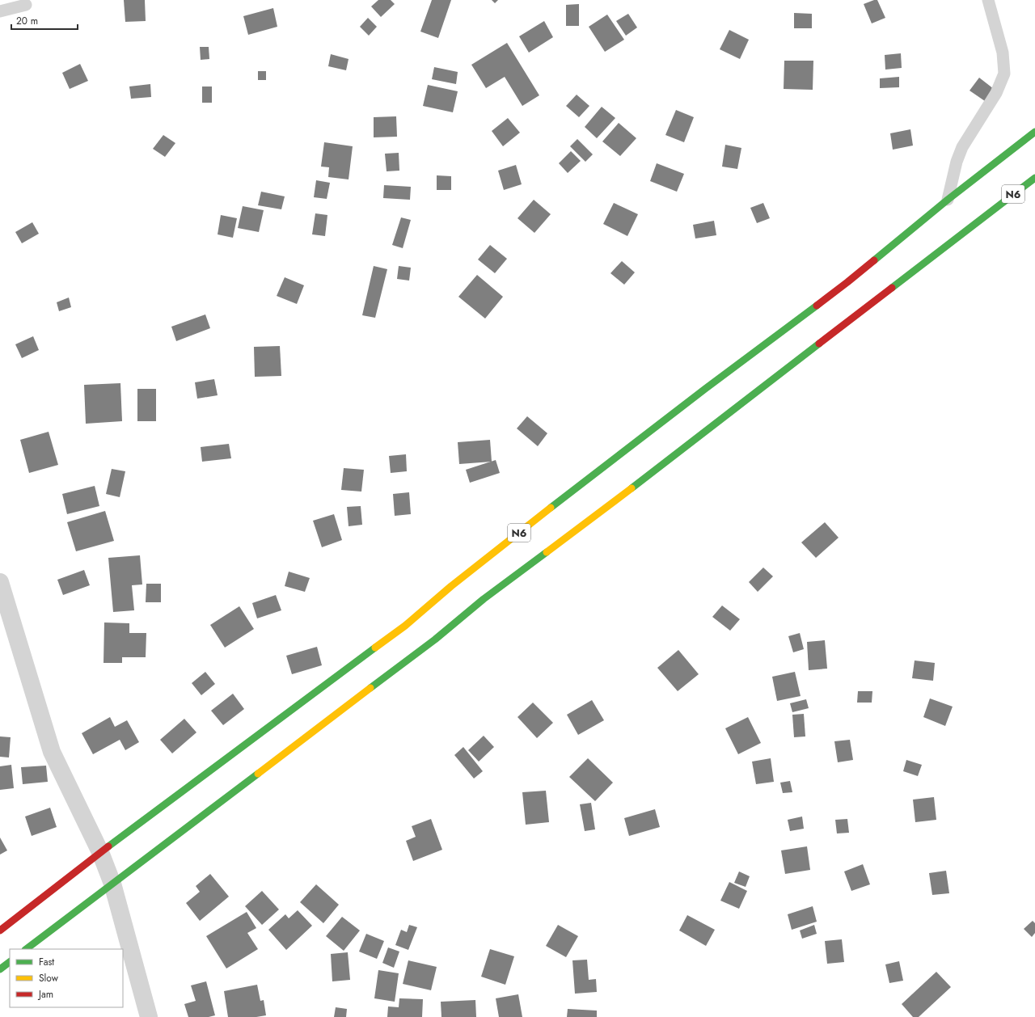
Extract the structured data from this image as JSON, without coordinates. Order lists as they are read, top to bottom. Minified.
{"streets":{"highway":["N6"]},"legend":["Fast","Slow","Jam"],"scale_bar":"20 m"}
